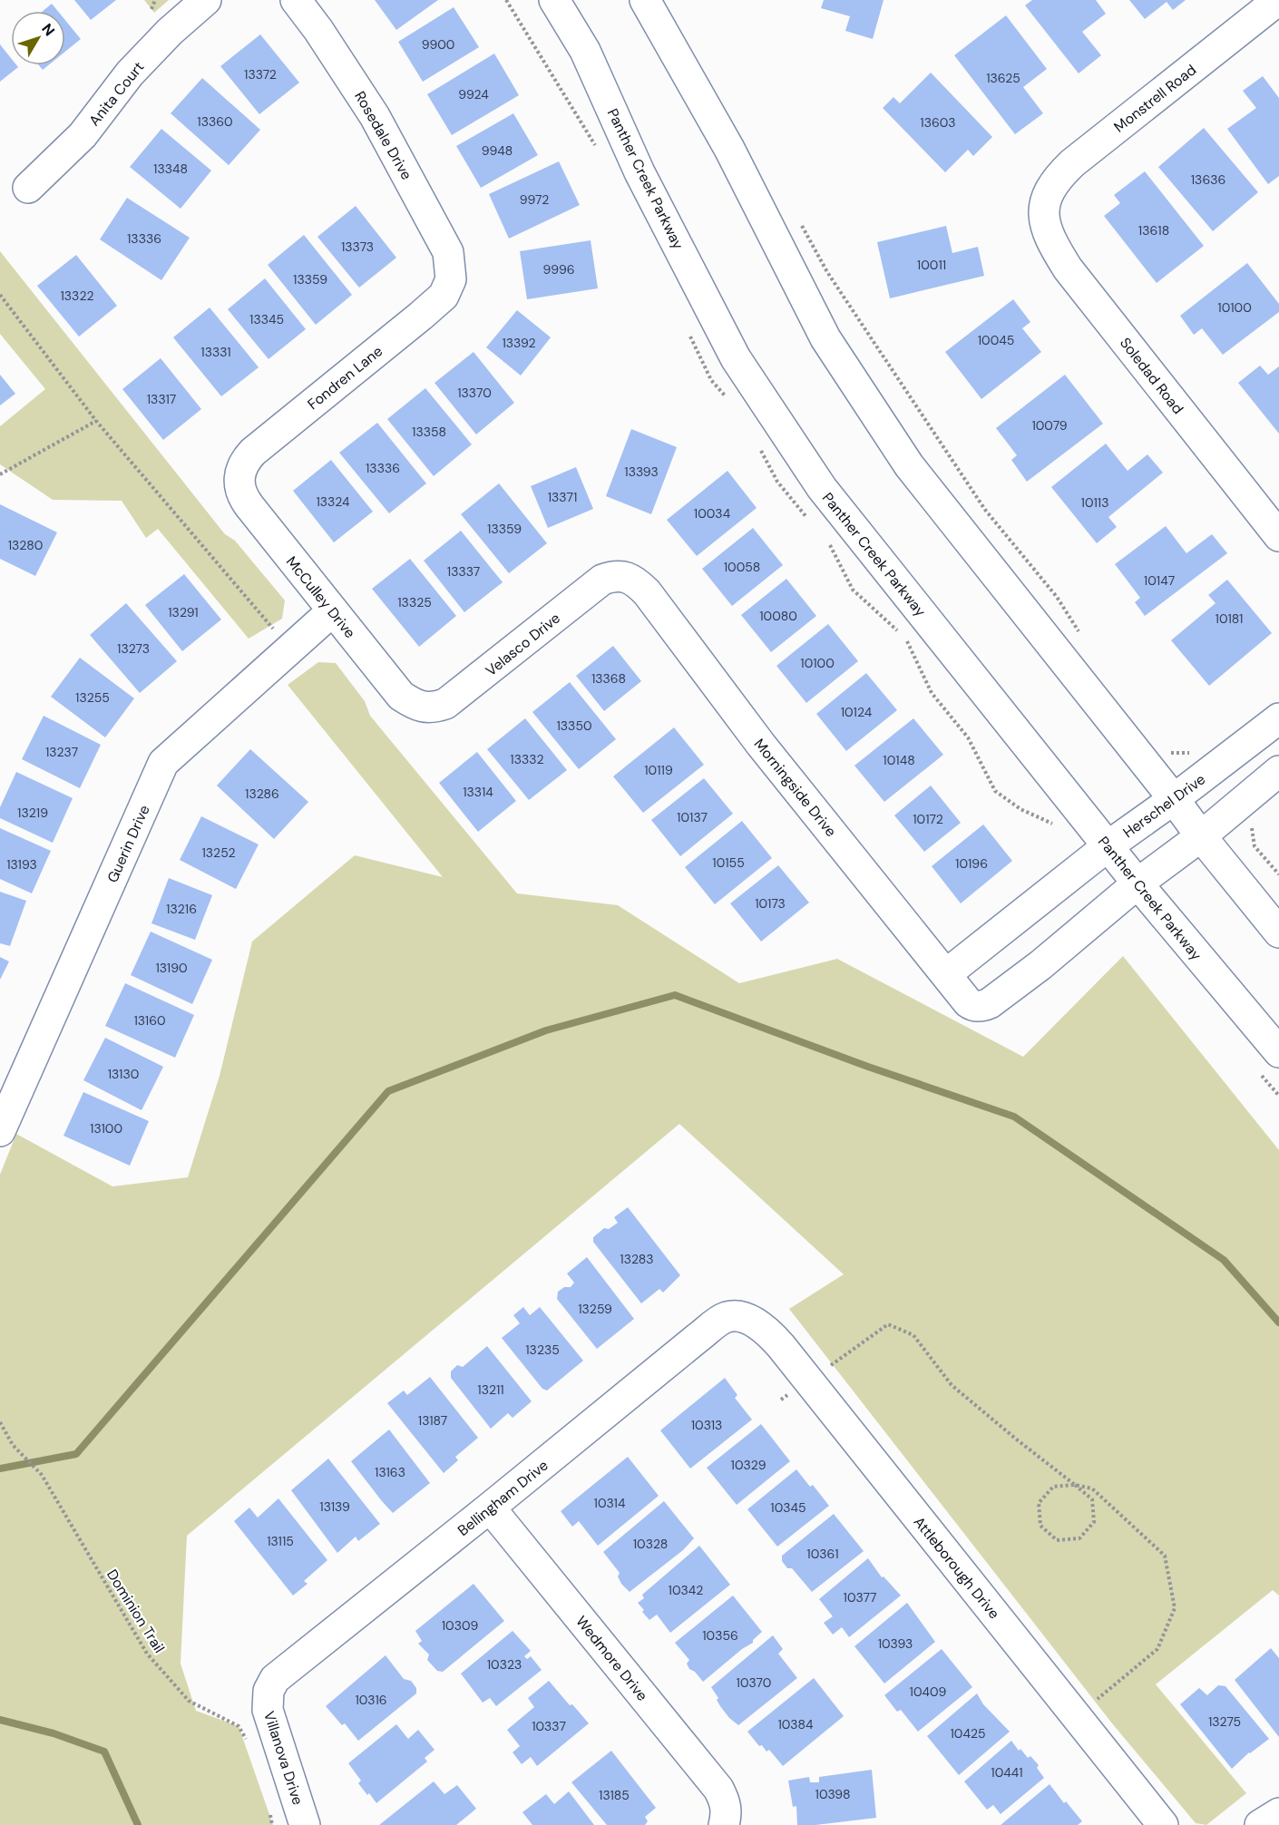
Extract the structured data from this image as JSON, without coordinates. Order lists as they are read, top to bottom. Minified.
{"streets":{"street":["Anita Court","Monstrell Road","Rosedale Drive","Panther Creek Parkway","Soledad Road","Fondren Lane","McCulley Drive","Velasco Drive","Morningside Drive","Herschel Drive","Guerin Drive","Bellingham Drive","Attleborough Drive","Wedmore Drive","Villanova Drive"],"path":["Dominion Trail"]},"crossings":[["Monstrell Road","Soledad Road"],["Rosedale Drive","Fondren Lane"],["Panther Creek Parkway","Morningside Drive"],["Panther Creek Parkway","Herschel Drive"],["Fondren Lane","McCulley Drive"],["McCulley Drive","Velasco Drive"],["McCulley Drive","Guerin Drive"],["Velasco Drive","Morningside Drive"],["Morningside Drive","Herschel Drive"],["Bellingham Drive","Attleborough Drive"],["Bellingham Drive","Wedmore Drive"],["Bellingham Drive","Villanova Drive"]],"house_numbers":["9900","13372","13625","9924","13360","13603","9948","13348","13636","9972","13618","13336","13373","10011","9996","13359","13322","10100","13345","10045","13392","13331","13370","13317","10079","13358","13336","13393","13371","13324","10113","10034","13359","13280","10058","13337","10147","13325","13291","10080","10181","13273","10100","13368","13255","10124","13350","13237","13332","10148","10119","13314","13286","13219","10137","10172","13252","10155","10196","13193","10173","13216","13190","13160","13130","13100","13283","13259","13235","13211","13187","10313","10329","13163","10314","13139","10345","13115","10328","10361","10342","10377","10309","10356","10393","10323","10370","10409","10316","13275","10384","10337","10425","10441","10398","13185"],"north":"top right"}
